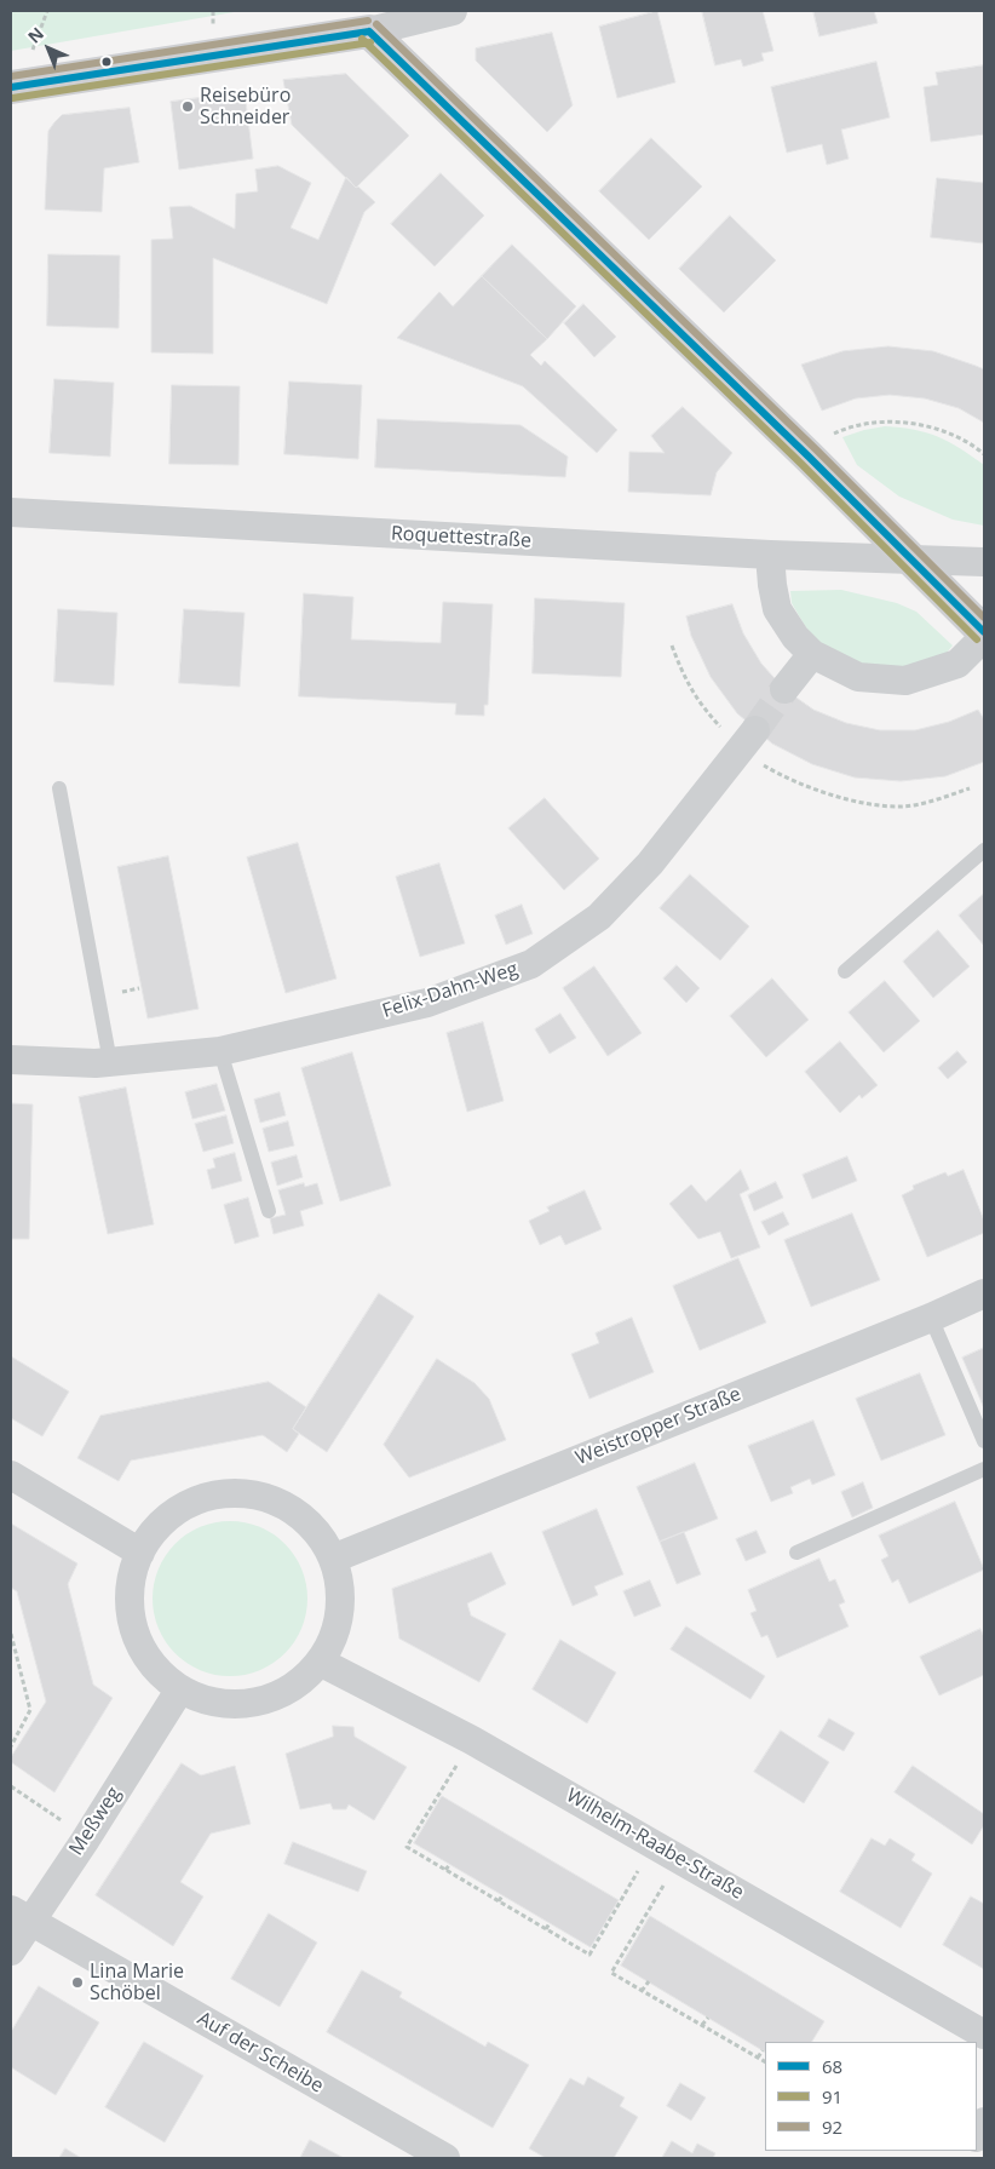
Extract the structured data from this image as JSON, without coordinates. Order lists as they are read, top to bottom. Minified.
{"streets":{"street":["Roquettestraße","Felix-Dahn-Weg","Weistropper Straße","Meßweg","Wilhelm-Raabe-Straße","Auf der Scheibe"]},"crossings":[["Weistropper Straße","Meßweg"],["Weistropper Straße","Wilhelm-Raabe-Straße"],["Meßweg","Wilhelm-Raabe-Straße"],["Meßweg","Auf der Scheibe"]],"places":["Reisebüro Schneider","Lina Marie Schöbel"],"lines":["transit line 92","transit line 68","transit line 91"],"legend":["68","91","92"],"north":"top left"}
